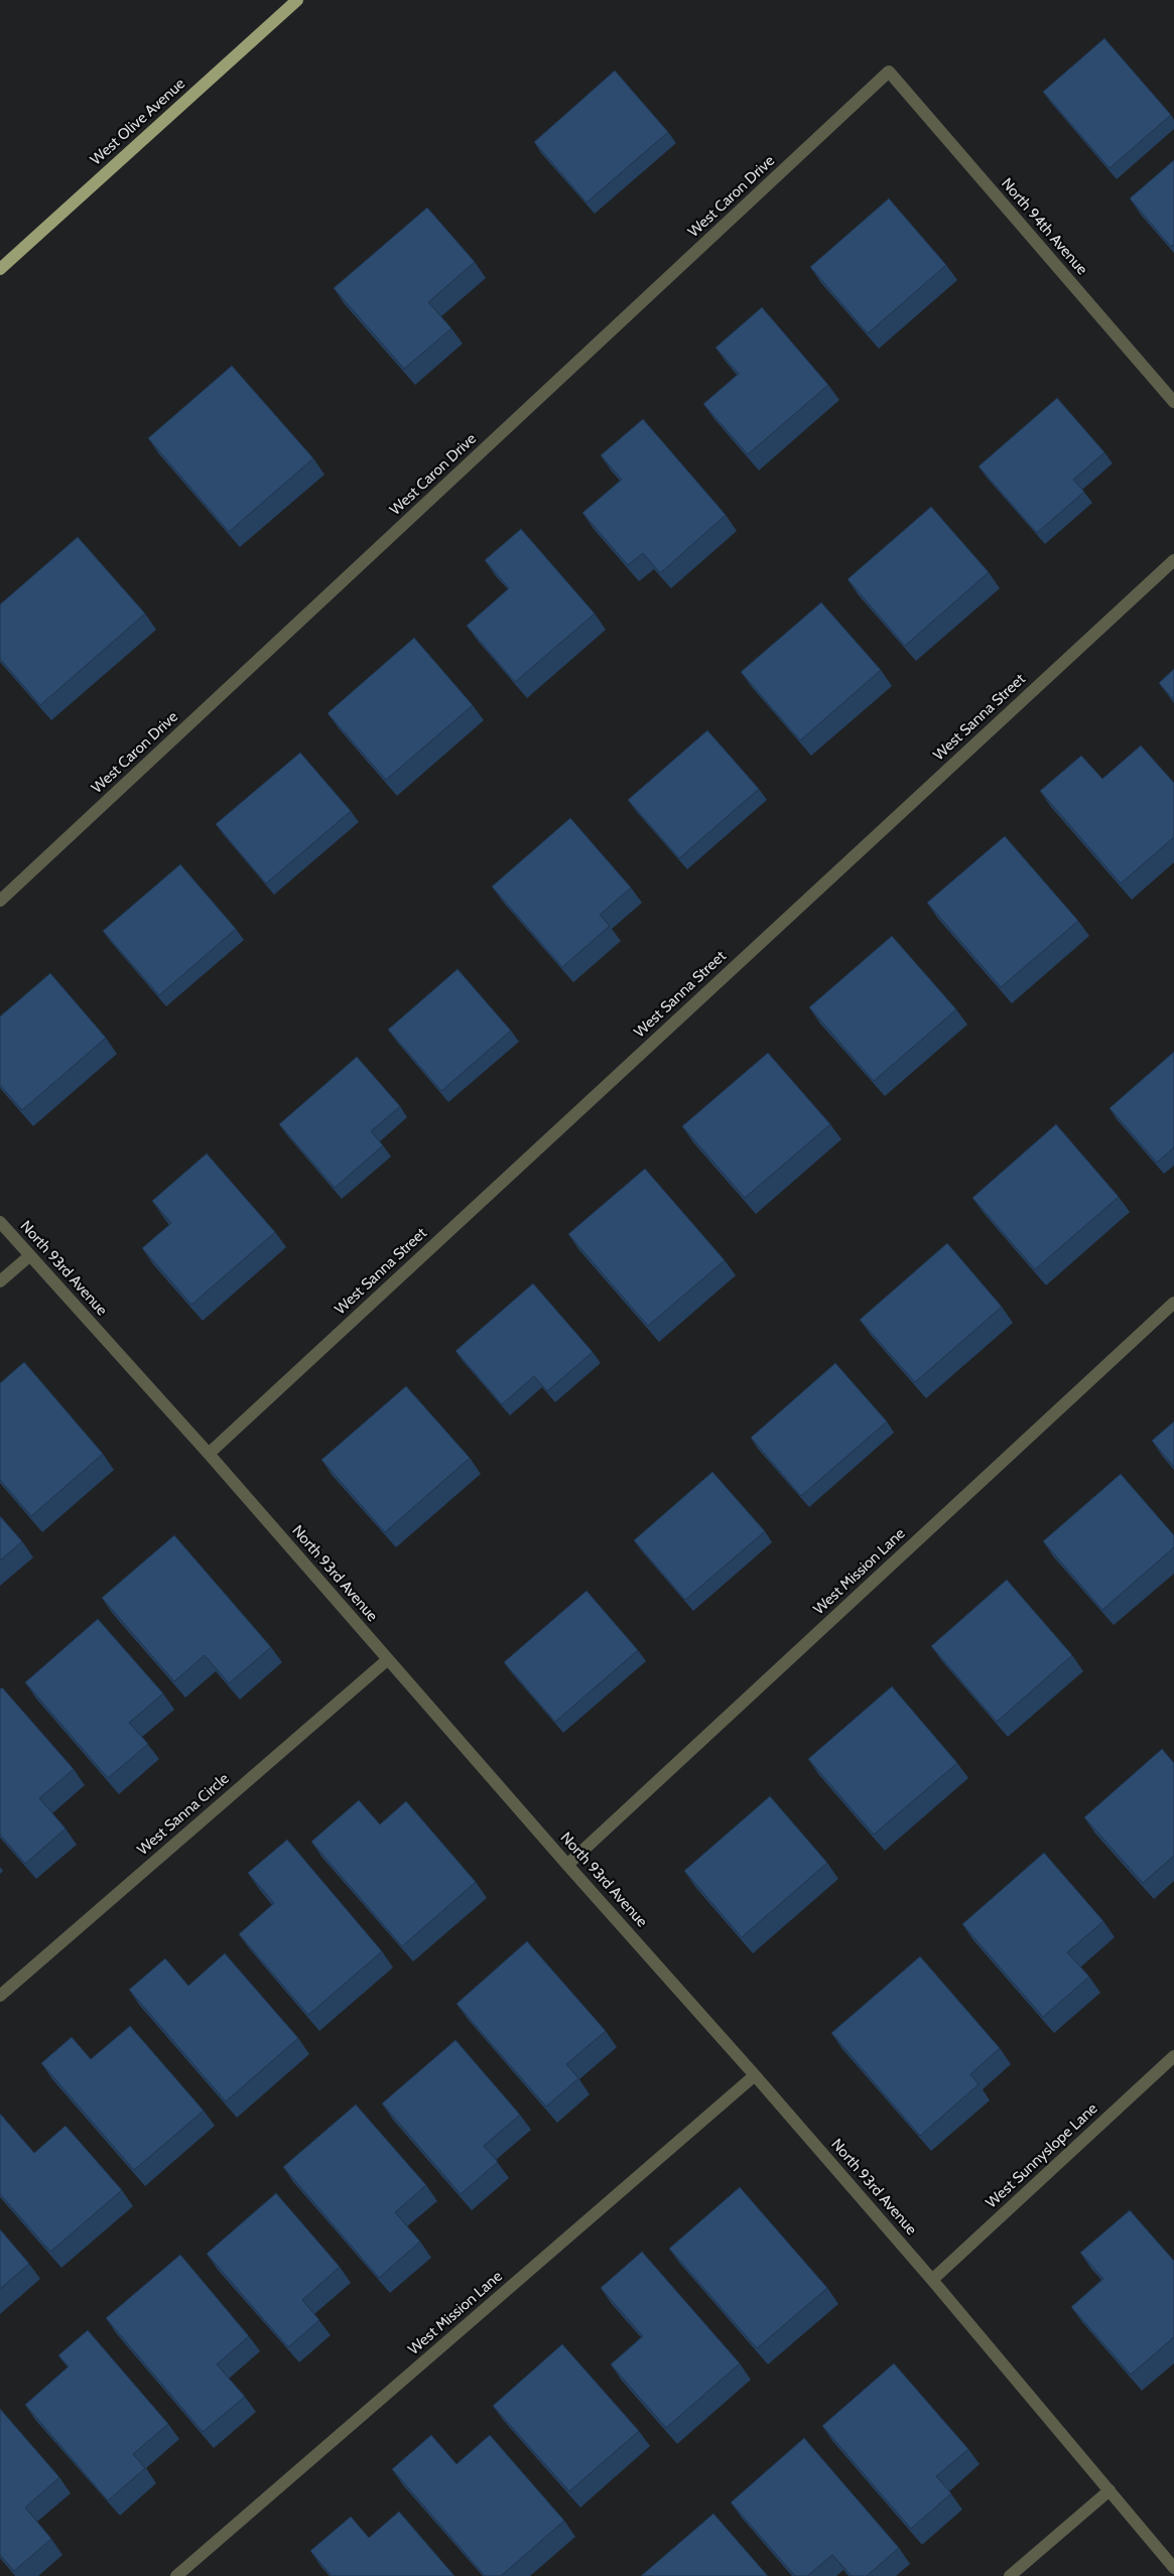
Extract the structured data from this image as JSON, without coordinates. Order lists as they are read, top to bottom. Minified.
{"streets":{"main road":["West Olive Avenue"],"street":["West Caron Drive","North 94th Avenue","West Sanna Street","North 93rd Avenue","West Mission Lane","West Sanna Circle","West Sunnyslope Lane"]},"crossings":[["West Caron Drive","North 94th Avenue"],["West Sanna Street","North 93rd Avenue"],["North 93rd Avenue","West Mission Lane"],["North 93rd Avenue","West Sanna Circle"],["North 93rd Avenue","West Sunnyslope Lane"]]}
